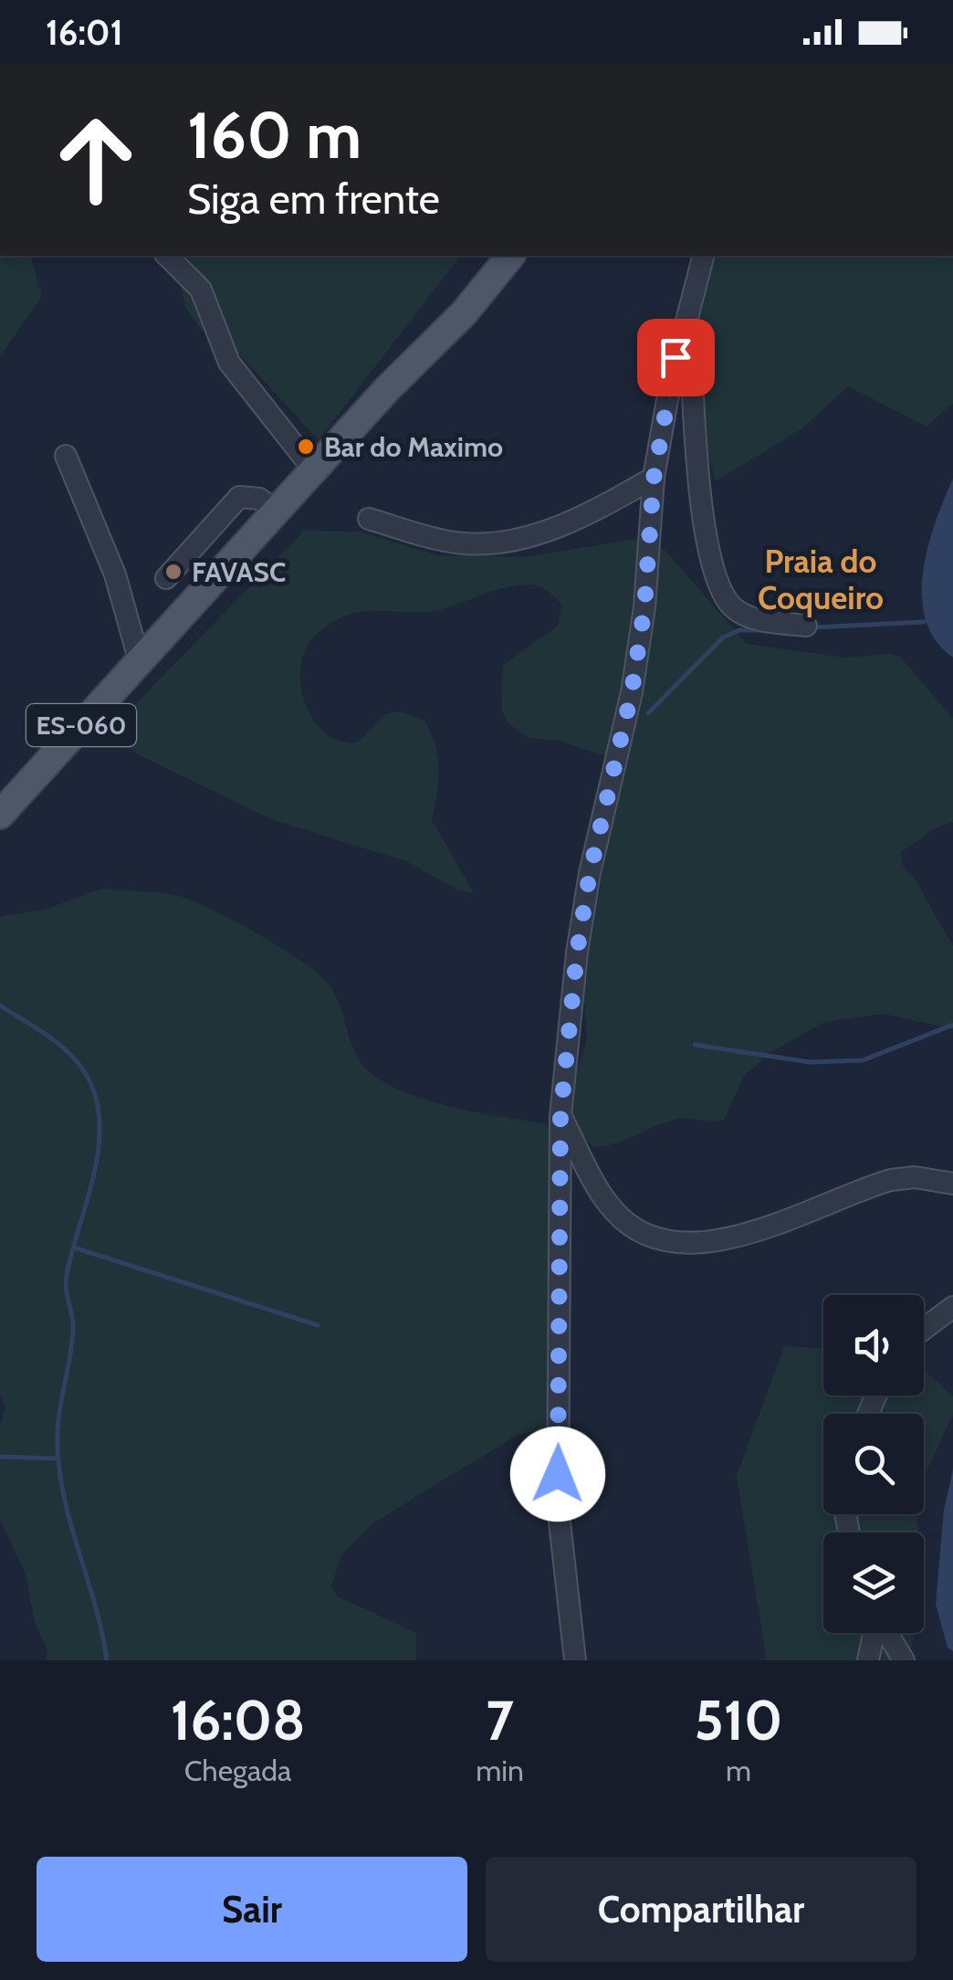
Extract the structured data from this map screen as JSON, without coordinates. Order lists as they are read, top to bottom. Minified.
{"streets":{"main road":["ES-060"]},"districts":["Praia do Coqueiro"],"places":["Bar do Maximo","FAVASC"],"page":{"status":"16:01","turn":["160 m","Siga em frente"],"eta":["16:08","Chegada","7","min","510","m"],"buttons":["Sair","Compartilhar"]}}
